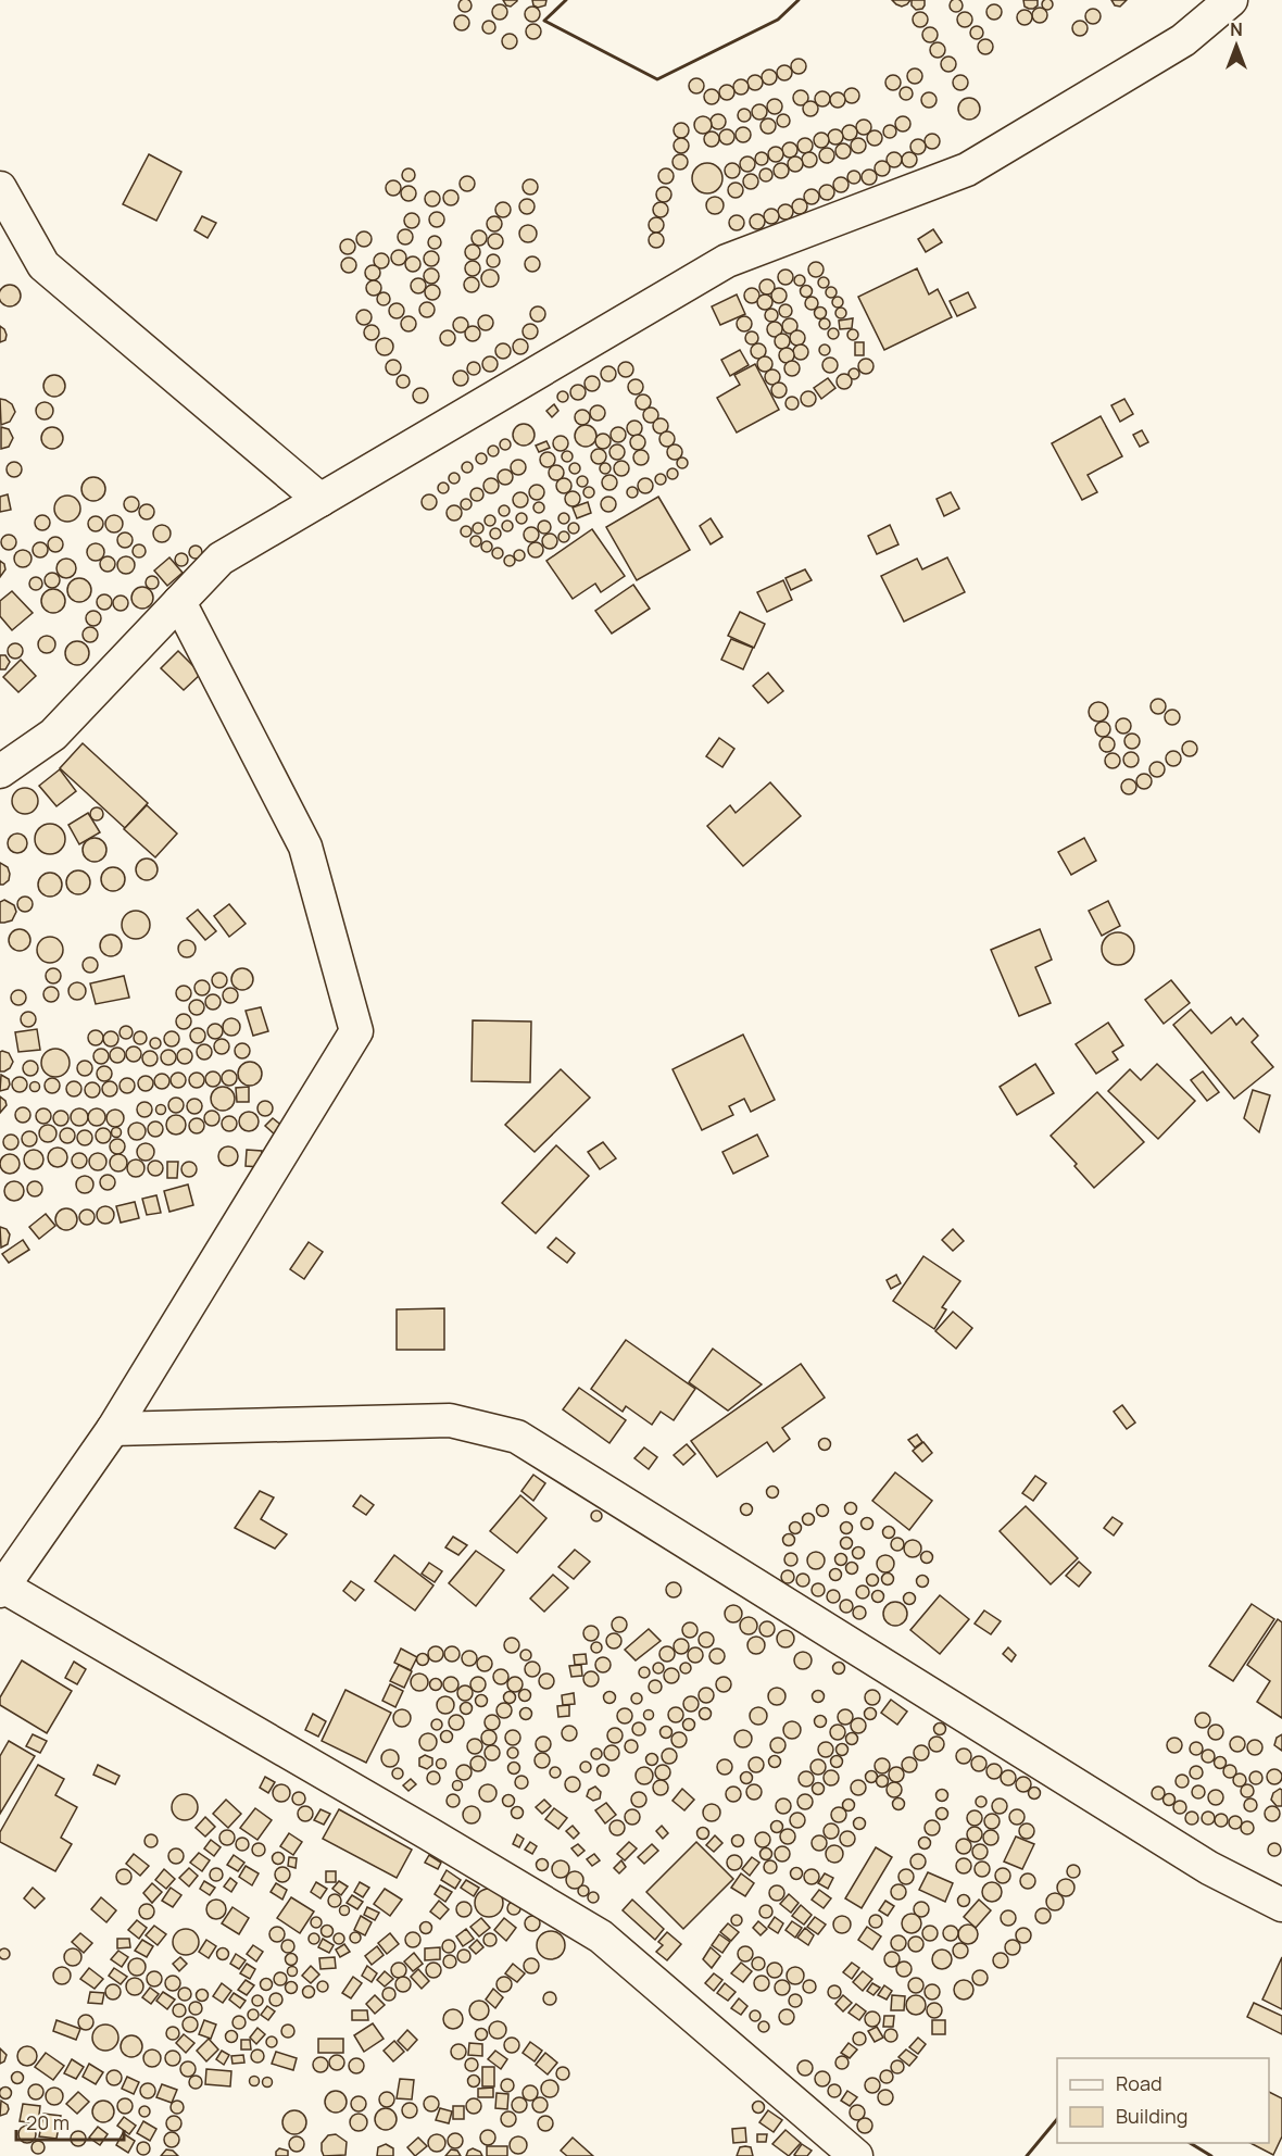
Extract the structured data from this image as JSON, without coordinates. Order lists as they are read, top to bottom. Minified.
{"legend":["Road","Building"],"scale_bar":"20 m","north":"top"}
